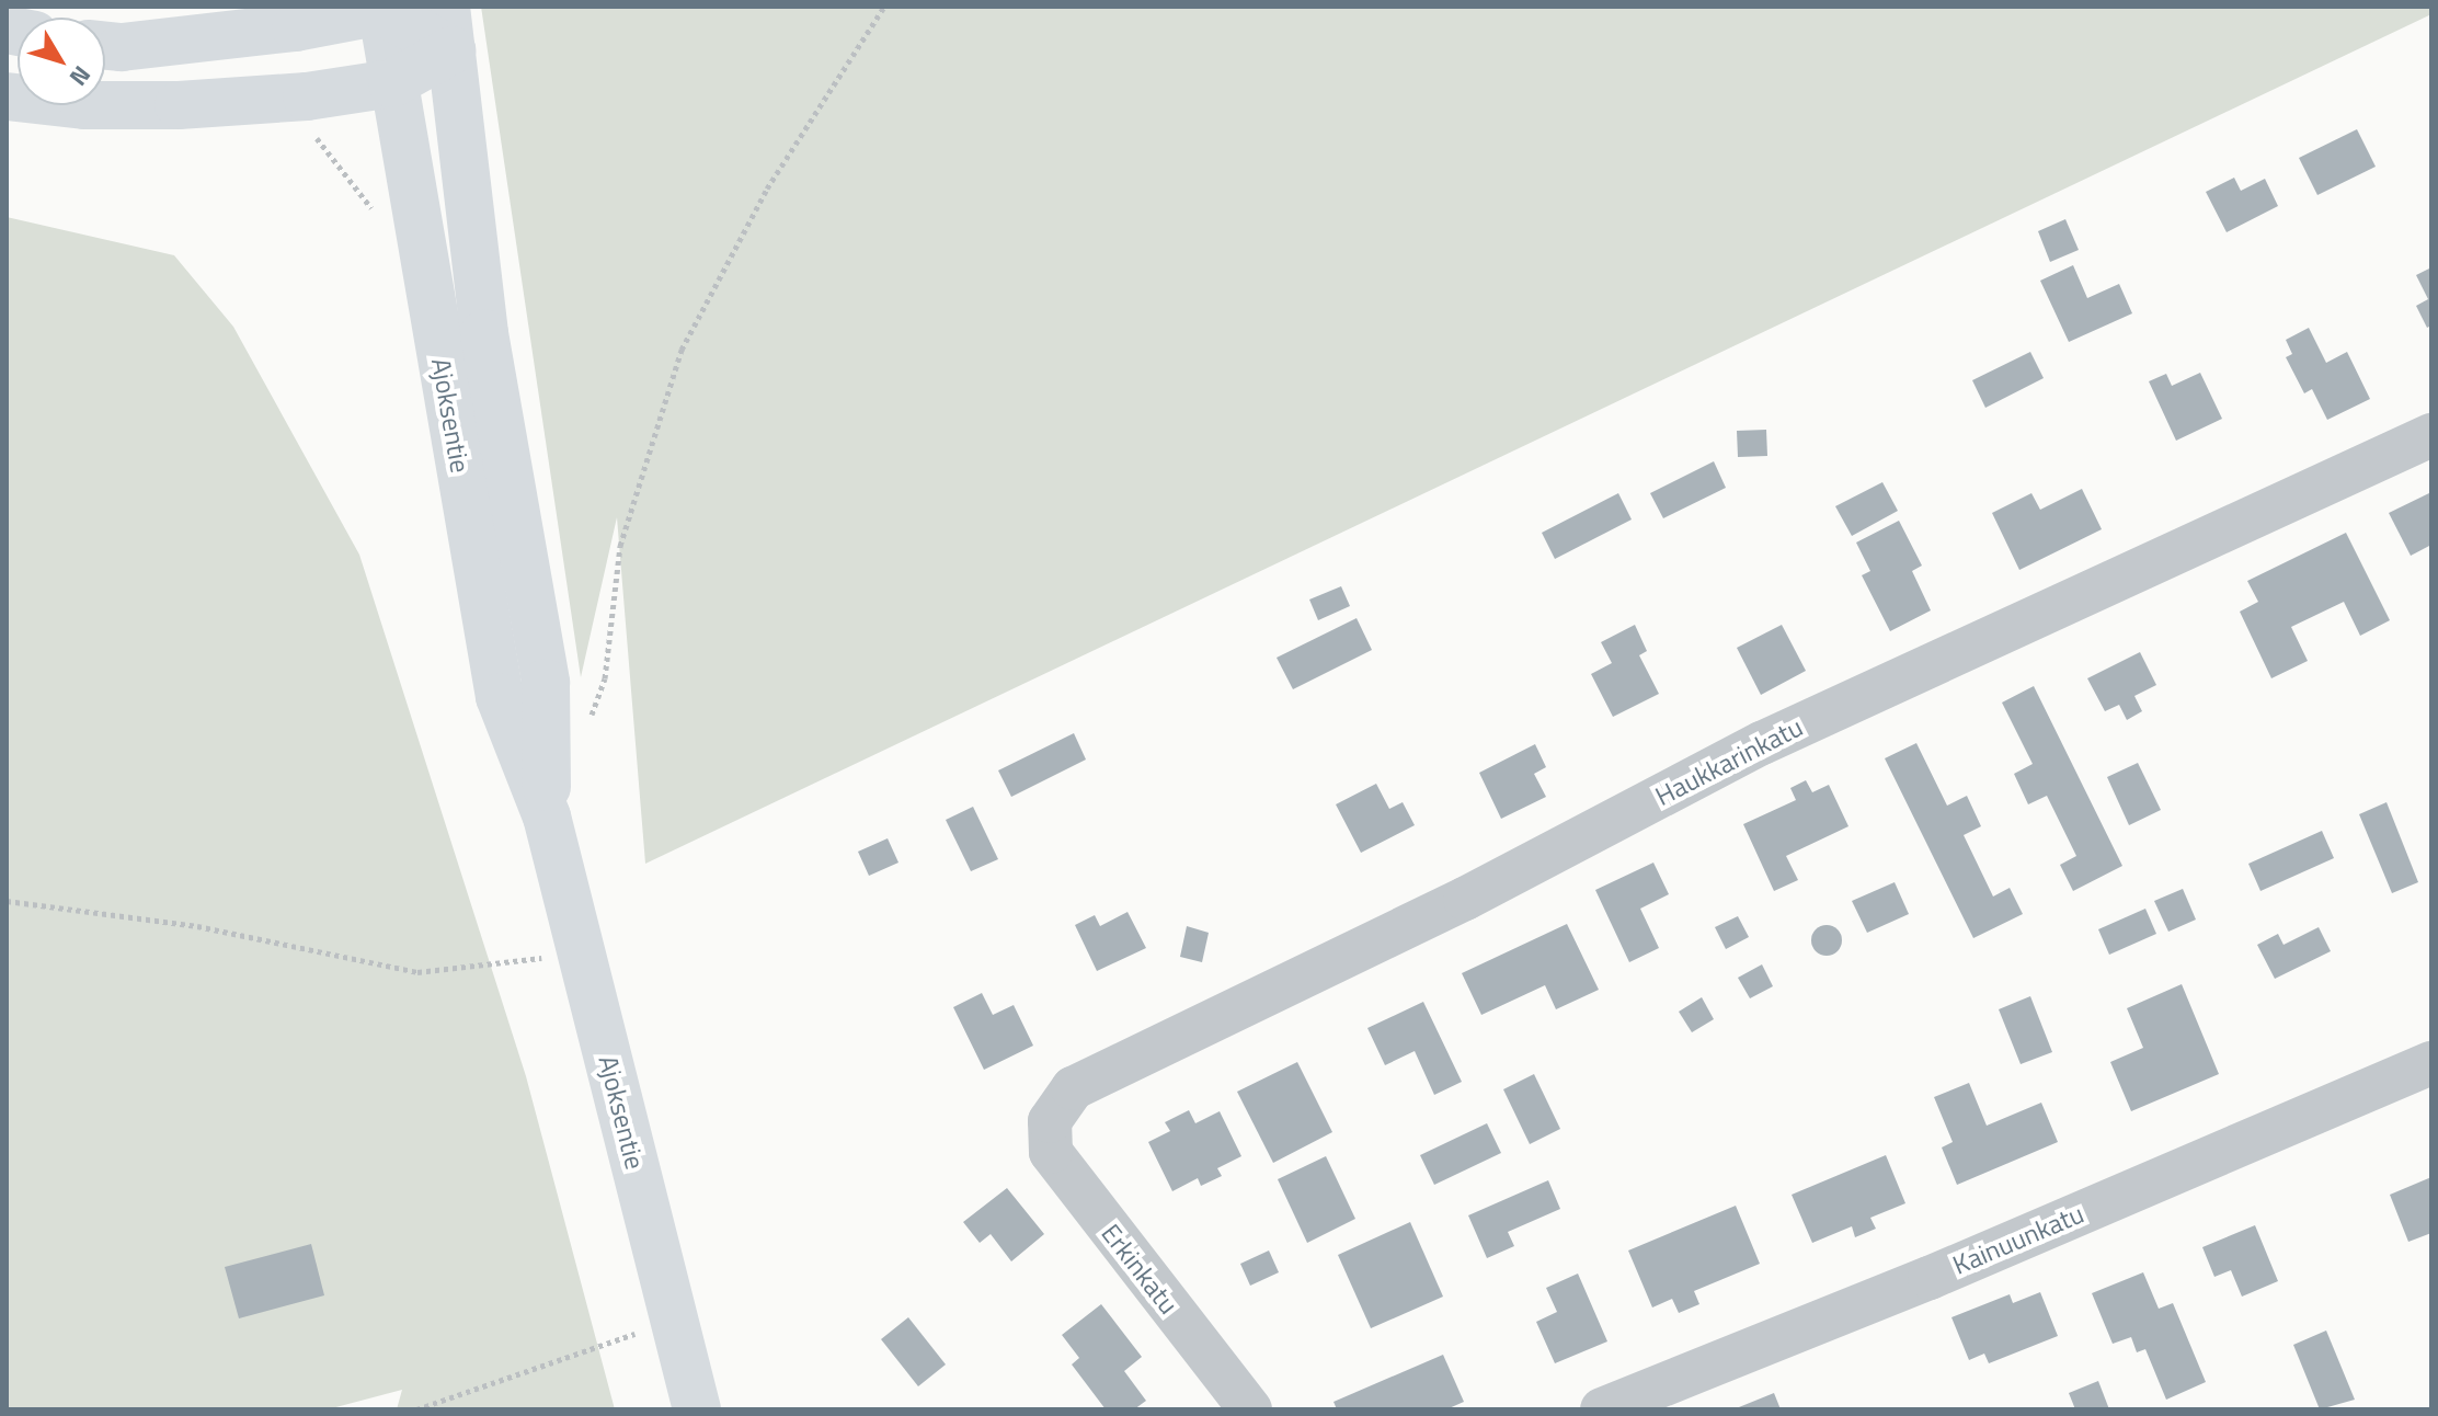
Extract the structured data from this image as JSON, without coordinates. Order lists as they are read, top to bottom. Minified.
{"streets":{"main road":["Ajoksentie"],"street":["Haukkarinkatu","Kainuunkatu","Erkinkatu"]},"crossings":[["Haukkarinkatu","Erkinkatu"]],"north":"bottom right"}
